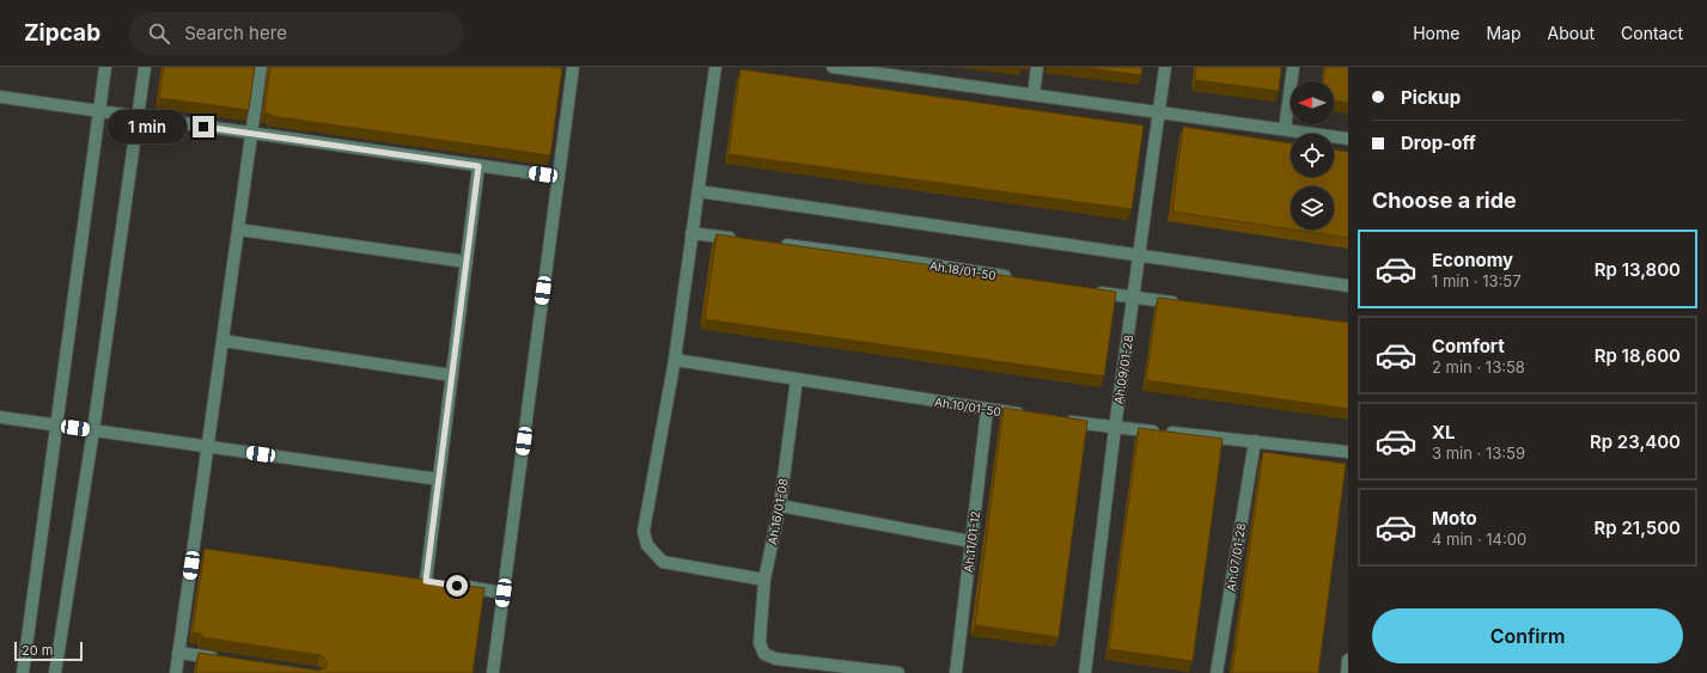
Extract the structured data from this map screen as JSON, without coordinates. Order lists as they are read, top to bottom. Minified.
{"streets":{"street":["Ah.18/01-50","Ah.09/01-28","Ah.10/01-50","Ah.16/01-08","Ah.11/01-12","Ah.07/01-28"]},"crossings":[["Ah.10/01-50","Ah.16/01-08"],["Ah.10/01-50","Ah.11/01-12"]],"scale_bar":"20 m","north":"left","page":{"header":"Zipcab","search":"Search here","nav":["Home","Map","About","Contact"],"banner":["Pickup","Drop-off"],"bubble":"1 min","heading":"Choose a ride","list":[{"name":"Economy","note":"1 min · 13:57","value":"Rp 13,800"},{"name":"Comfort","note":"2 min · 13:58","value":"Rp 18,600"},{"name":"XL","note":"3 min · 13:59","value":"Rp 23,400"},{"name":"Moto","note":"4 min · 14:00","value":"Rp 21,500"}],"buttons":"Confirm","scale":"20 m"}}
